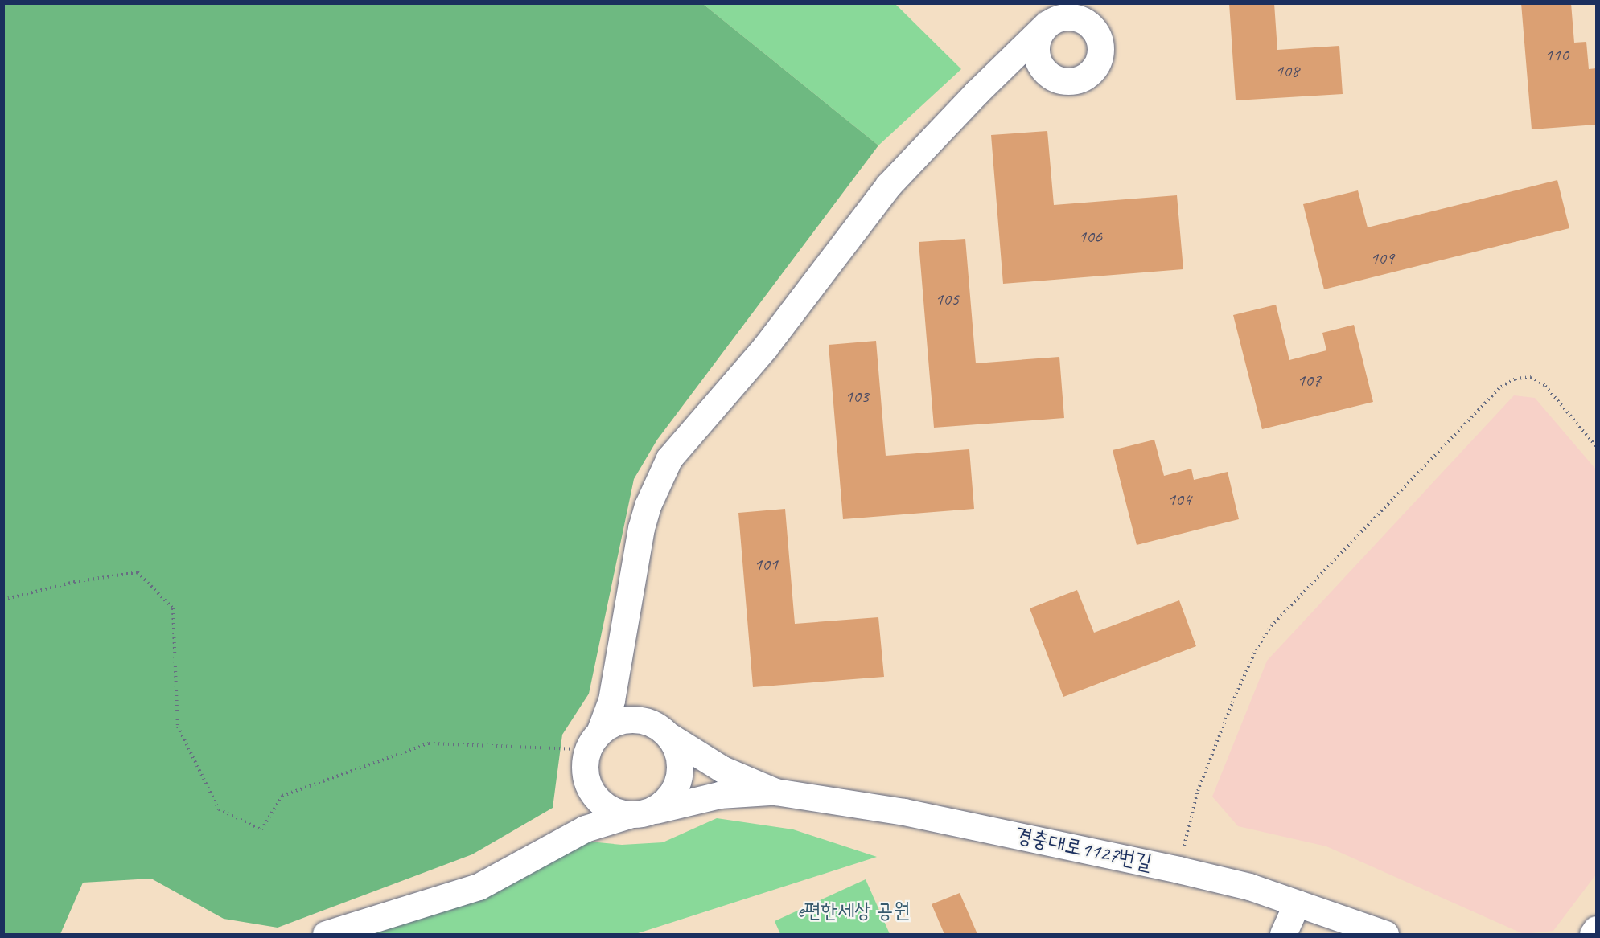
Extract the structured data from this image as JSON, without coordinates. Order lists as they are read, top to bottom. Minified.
{"streets":{"street":["경충대로1127번길"]},"parks":["e편한세상 공원"],"house_numbers":["110","108","106","109","105","107","103","104","101"]}
